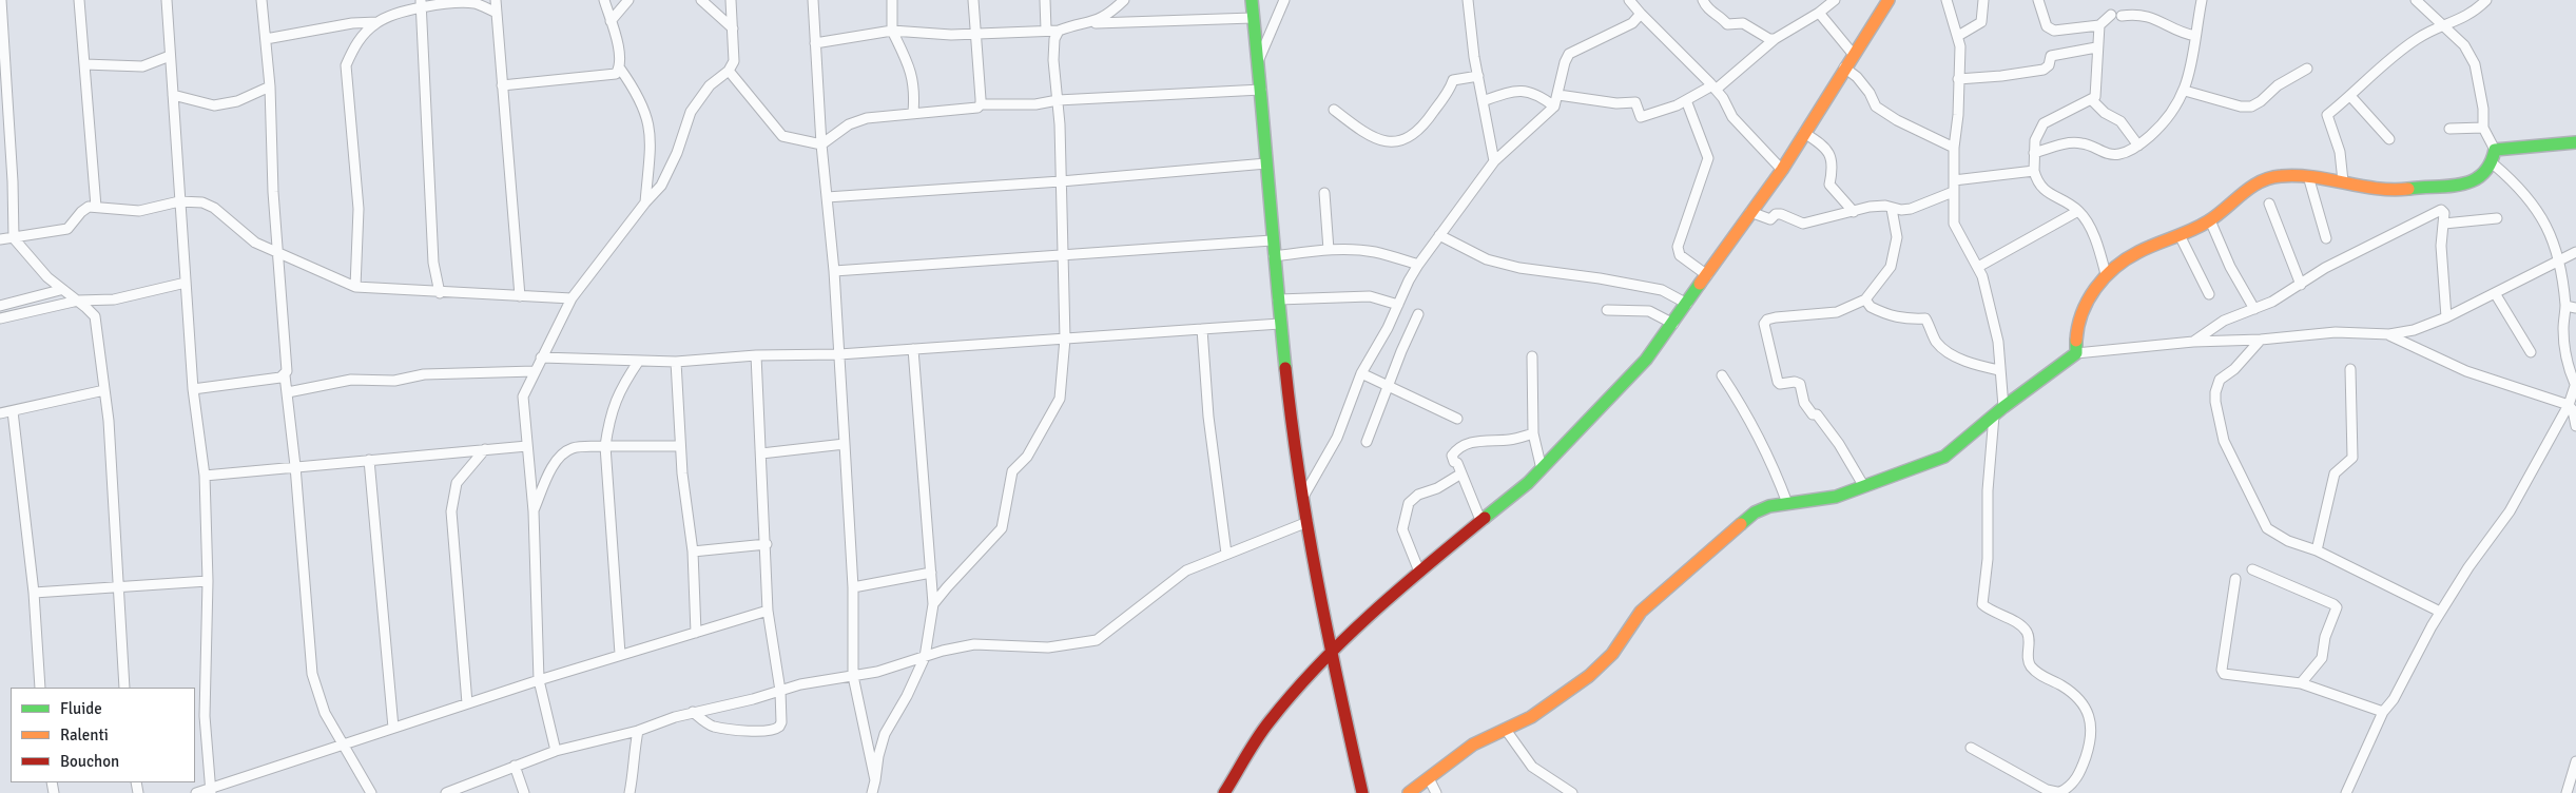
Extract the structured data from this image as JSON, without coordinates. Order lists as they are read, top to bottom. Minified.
{"legend":["Fluide","Ralenti","Bouchon"]}
